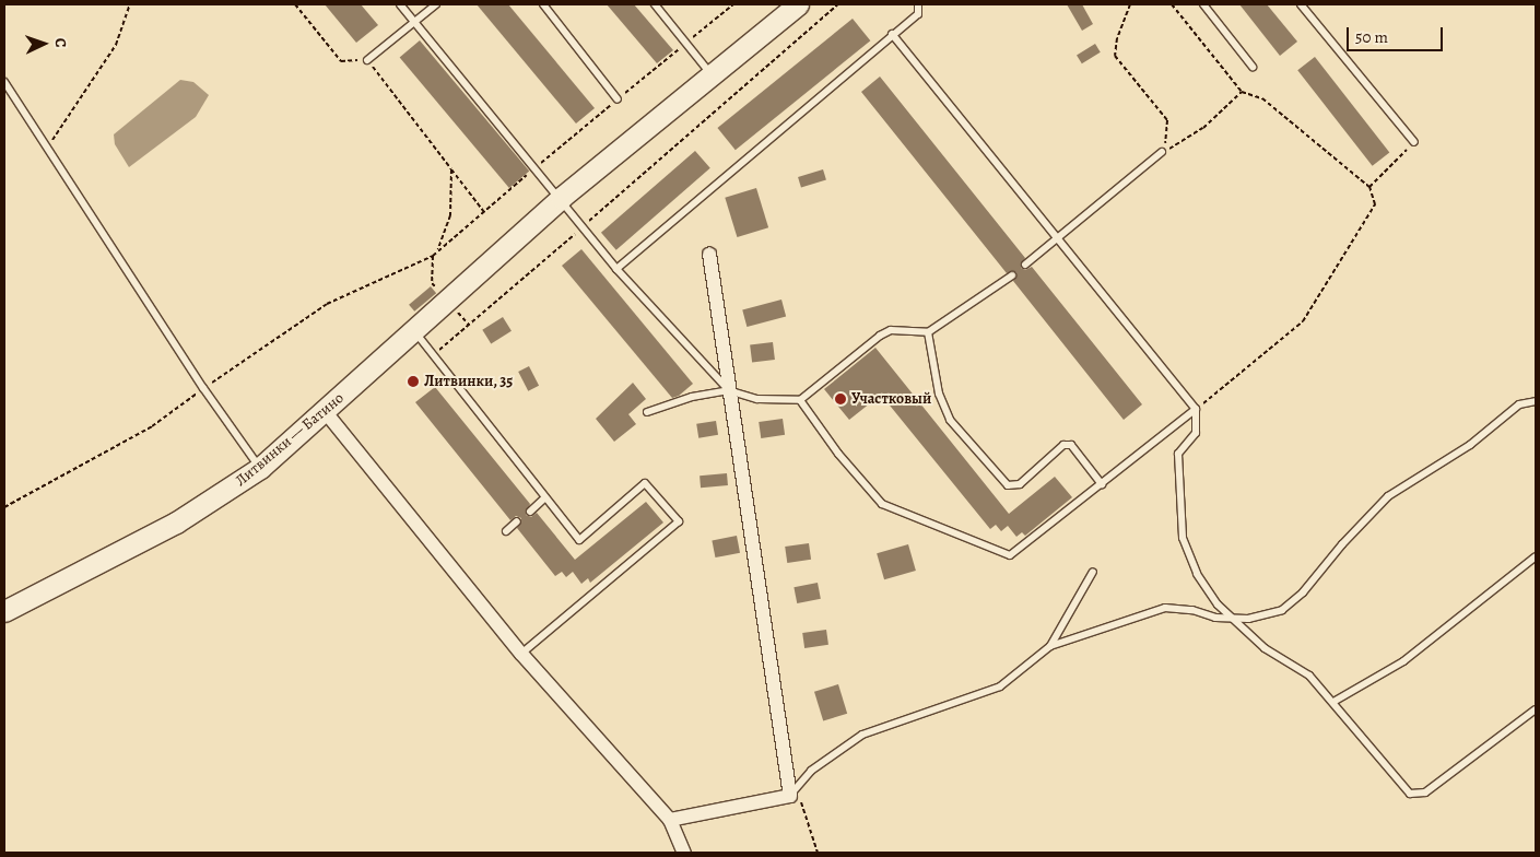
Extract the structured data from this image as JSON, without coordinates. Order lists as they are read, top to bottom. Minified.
{"streets":{"street":["Литвинки — Батино"]},"places":["Литвинки, 35","Участковый"],"scale_bar":"50 m","north":"right"}
